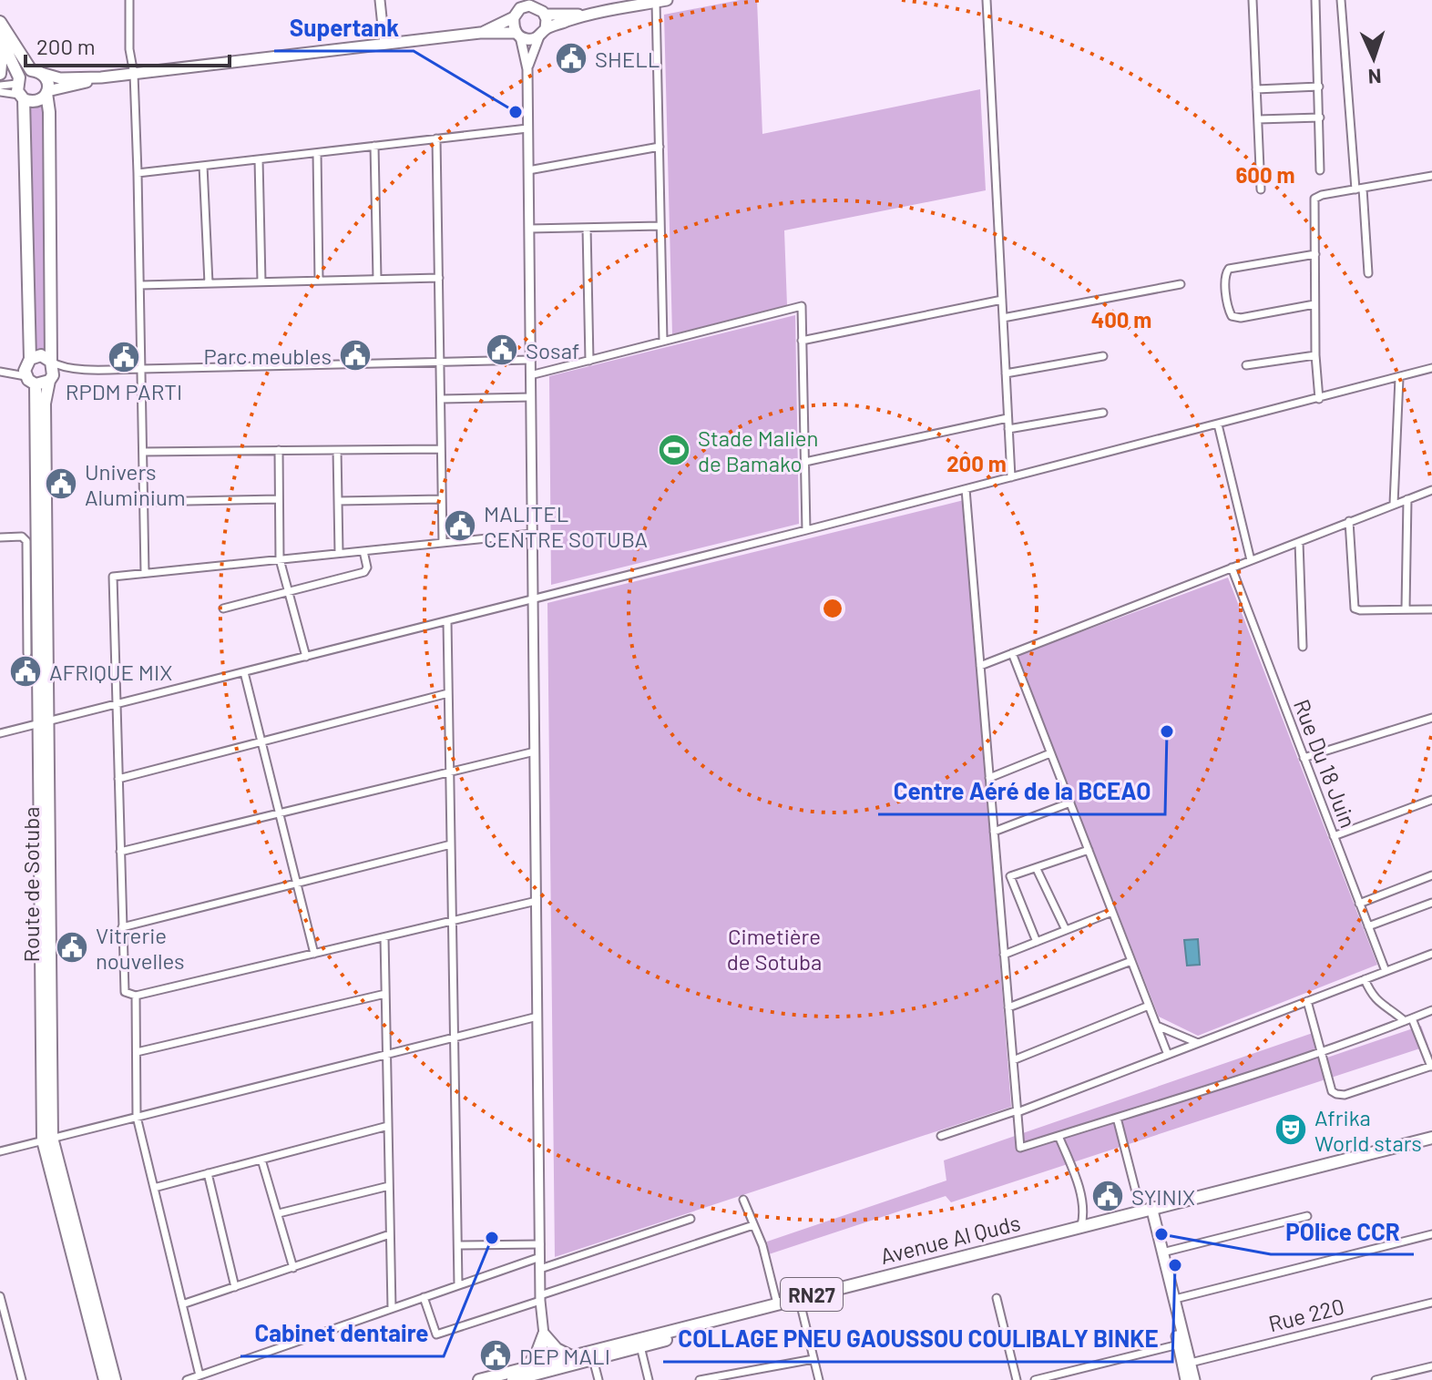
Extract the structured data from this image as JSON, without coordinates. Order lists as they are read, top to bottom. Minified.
{"streets":{"main road":["Route de Sotuba","Avenue Al Quds","RN27"],"street":["Rue Du 18 Juin","Rue 220"]},"parks":["Cimetière de Sotuba"],"places":{"public building":["SHELL","Sosaf","Parc meubles","RPDM PARTI","Univers Aluminium","MALITEL CENTRE SOTUBA","AFRIQUE MIX","Vitrerie nouvelles","SYINIX","DEP MALI"],"other":["Supertank","Centre Aéré de la BCEAO","POlice CCR","Cabinet dentaire","COLLAGE PNEU GAOUSSOU COULIBALY BINKE"],"sports":["Stade Malien de Bamako"],"theatre":["Afrika World stars"]},"scale_bar":"200 m","north":"bottom","rings":["600 m","400 m","200 m"]}
